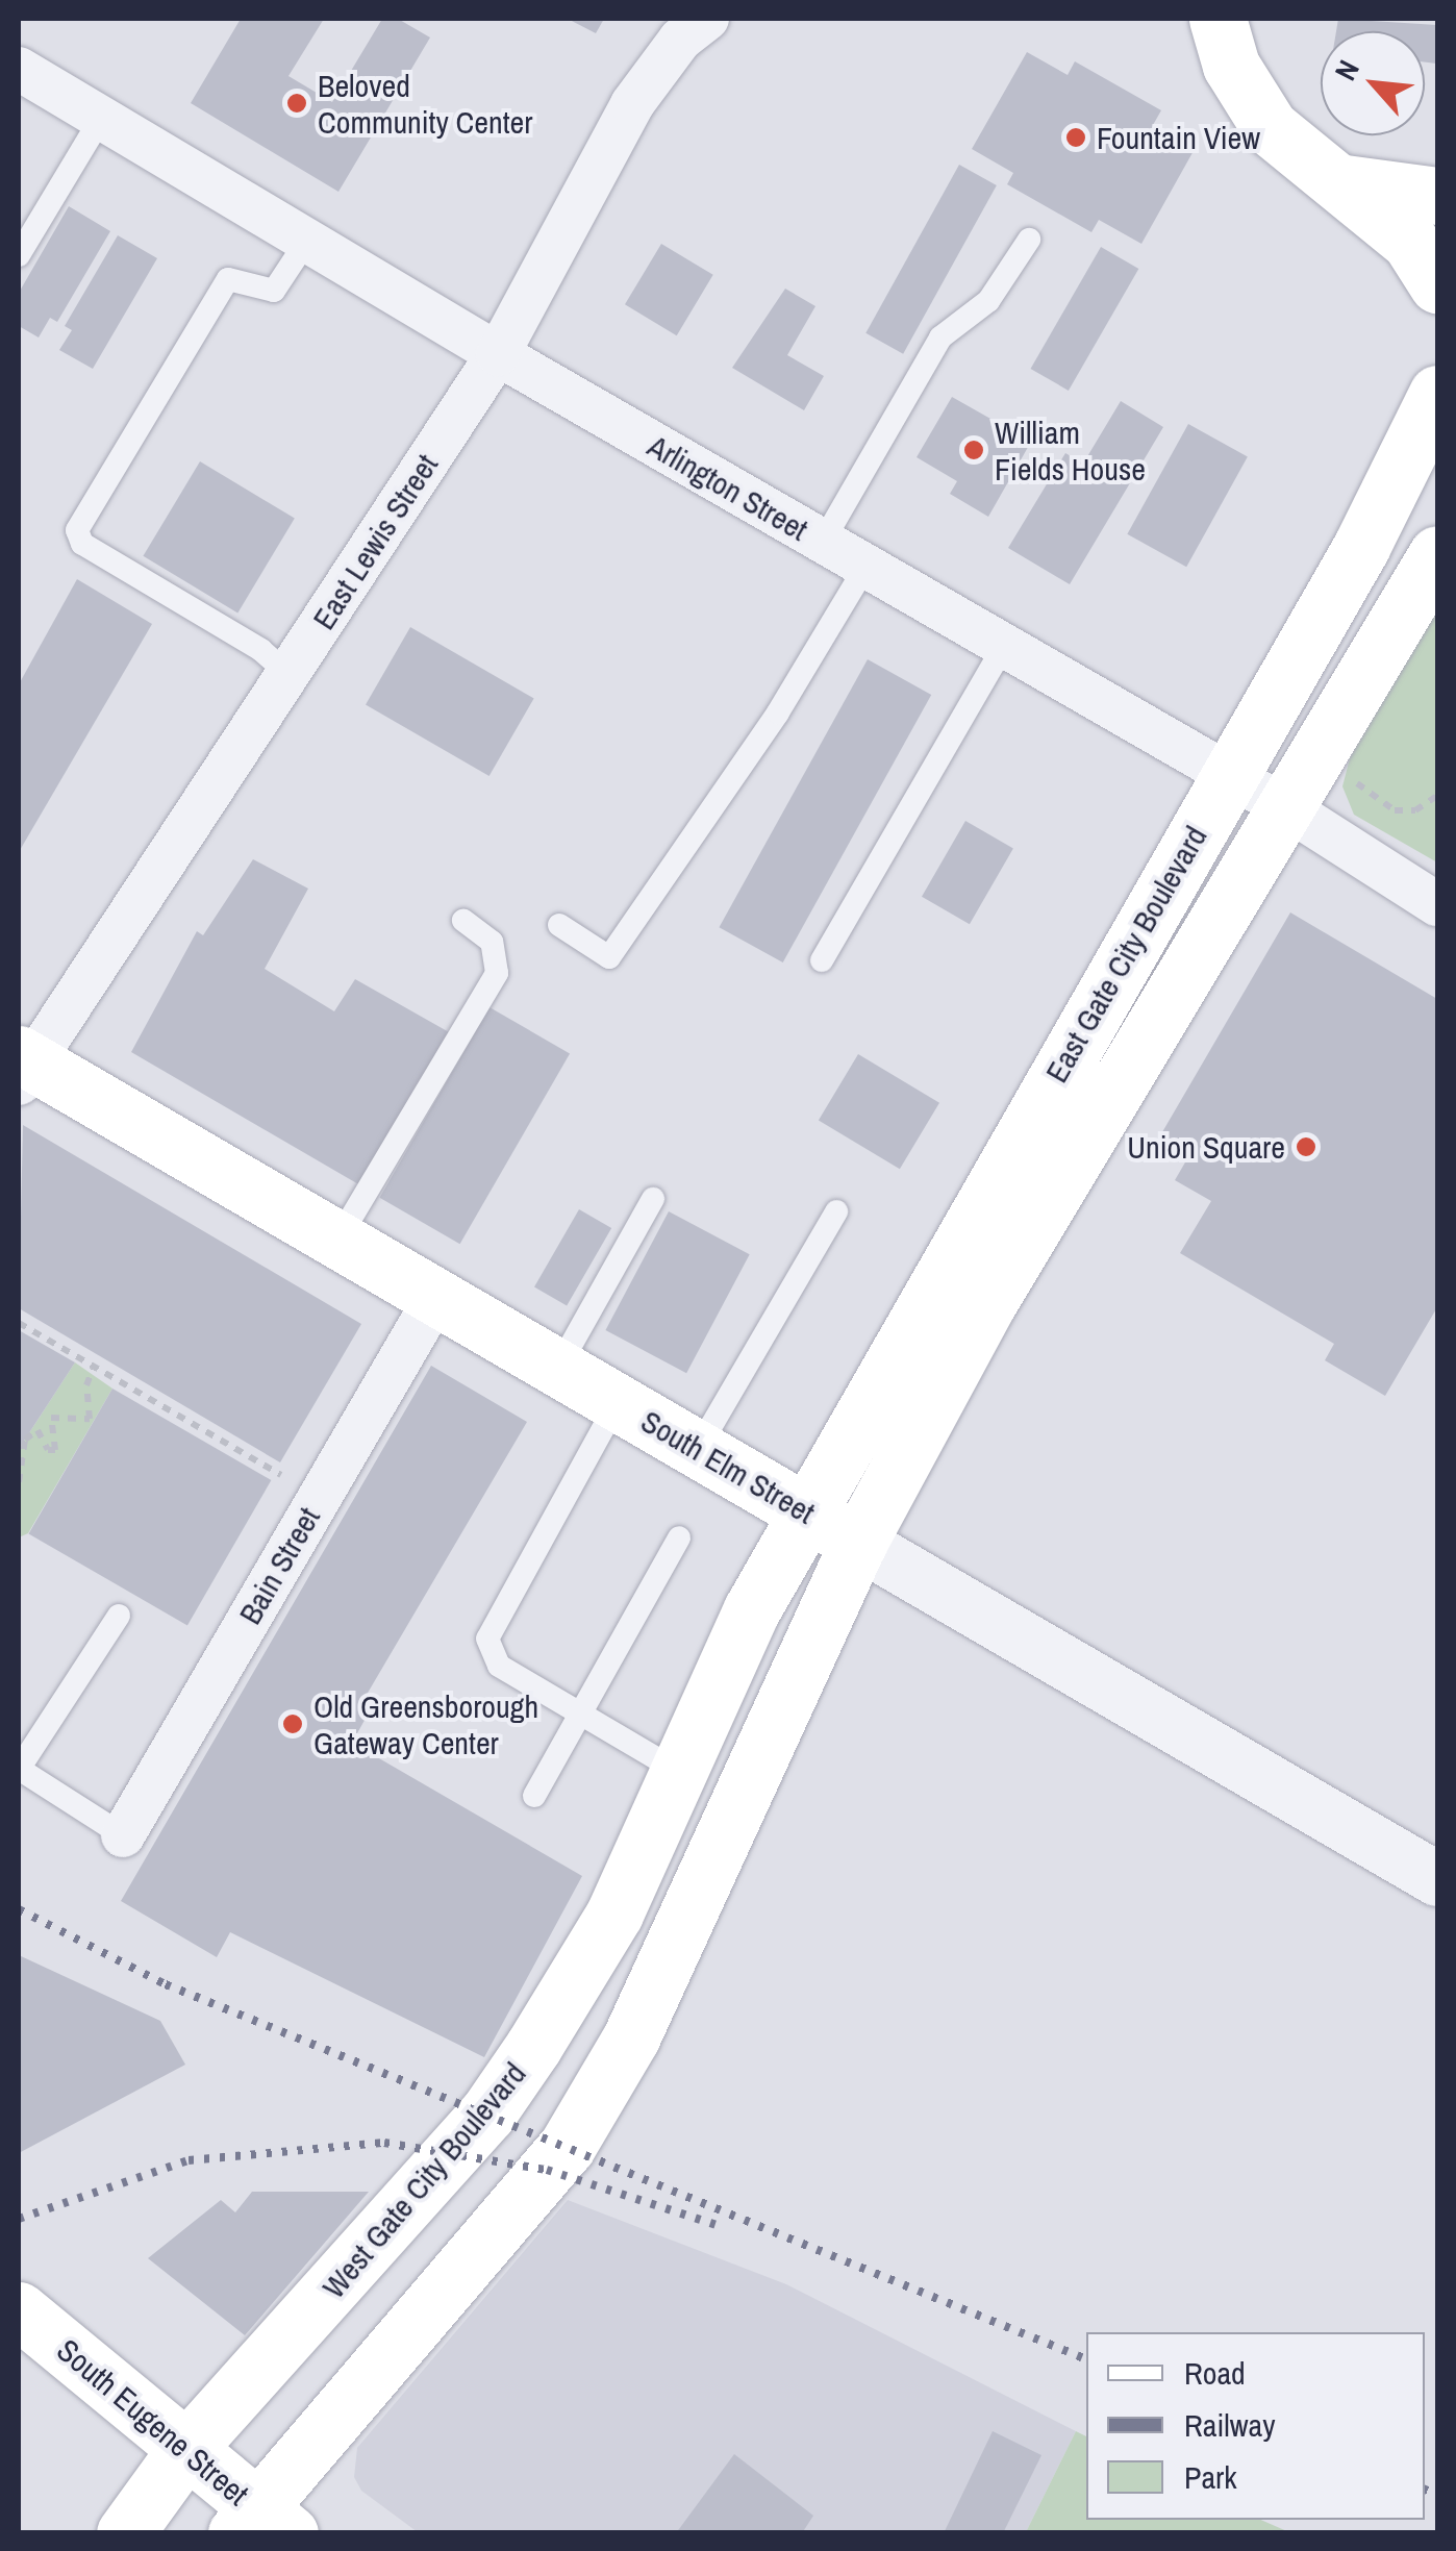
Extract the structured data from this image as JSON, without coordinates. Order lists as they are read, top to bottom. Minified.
{"streets":{"main road":["East Gate City Boulevard","South Elm Street","West Gate City Boulevard","South Eugene Street"],"street":["Arlington Street","East Lewis Street","Bain Street"]},"crossings":[["Arlington Street","East Lewis Street"],["Arlington Street","East Gate City Boulevard"],["East Lewis Street","South Elm Street"],["East Gate City Boulevard","South Elm Street"],["East Gate City Boulevard","West Gate City Boulevard"],["South Elm Street","Bain Street"],["South Elm Street","West Gate City Boulevard"],["West Gate City Boulevard","South Eugene Street"]],"places":["Beloved Community Center","Fountain View","William Fields House","Union Square","Old Greensborough Gateway Center"],"legend":["Road","Railway","Park"],"north":"top left"}
